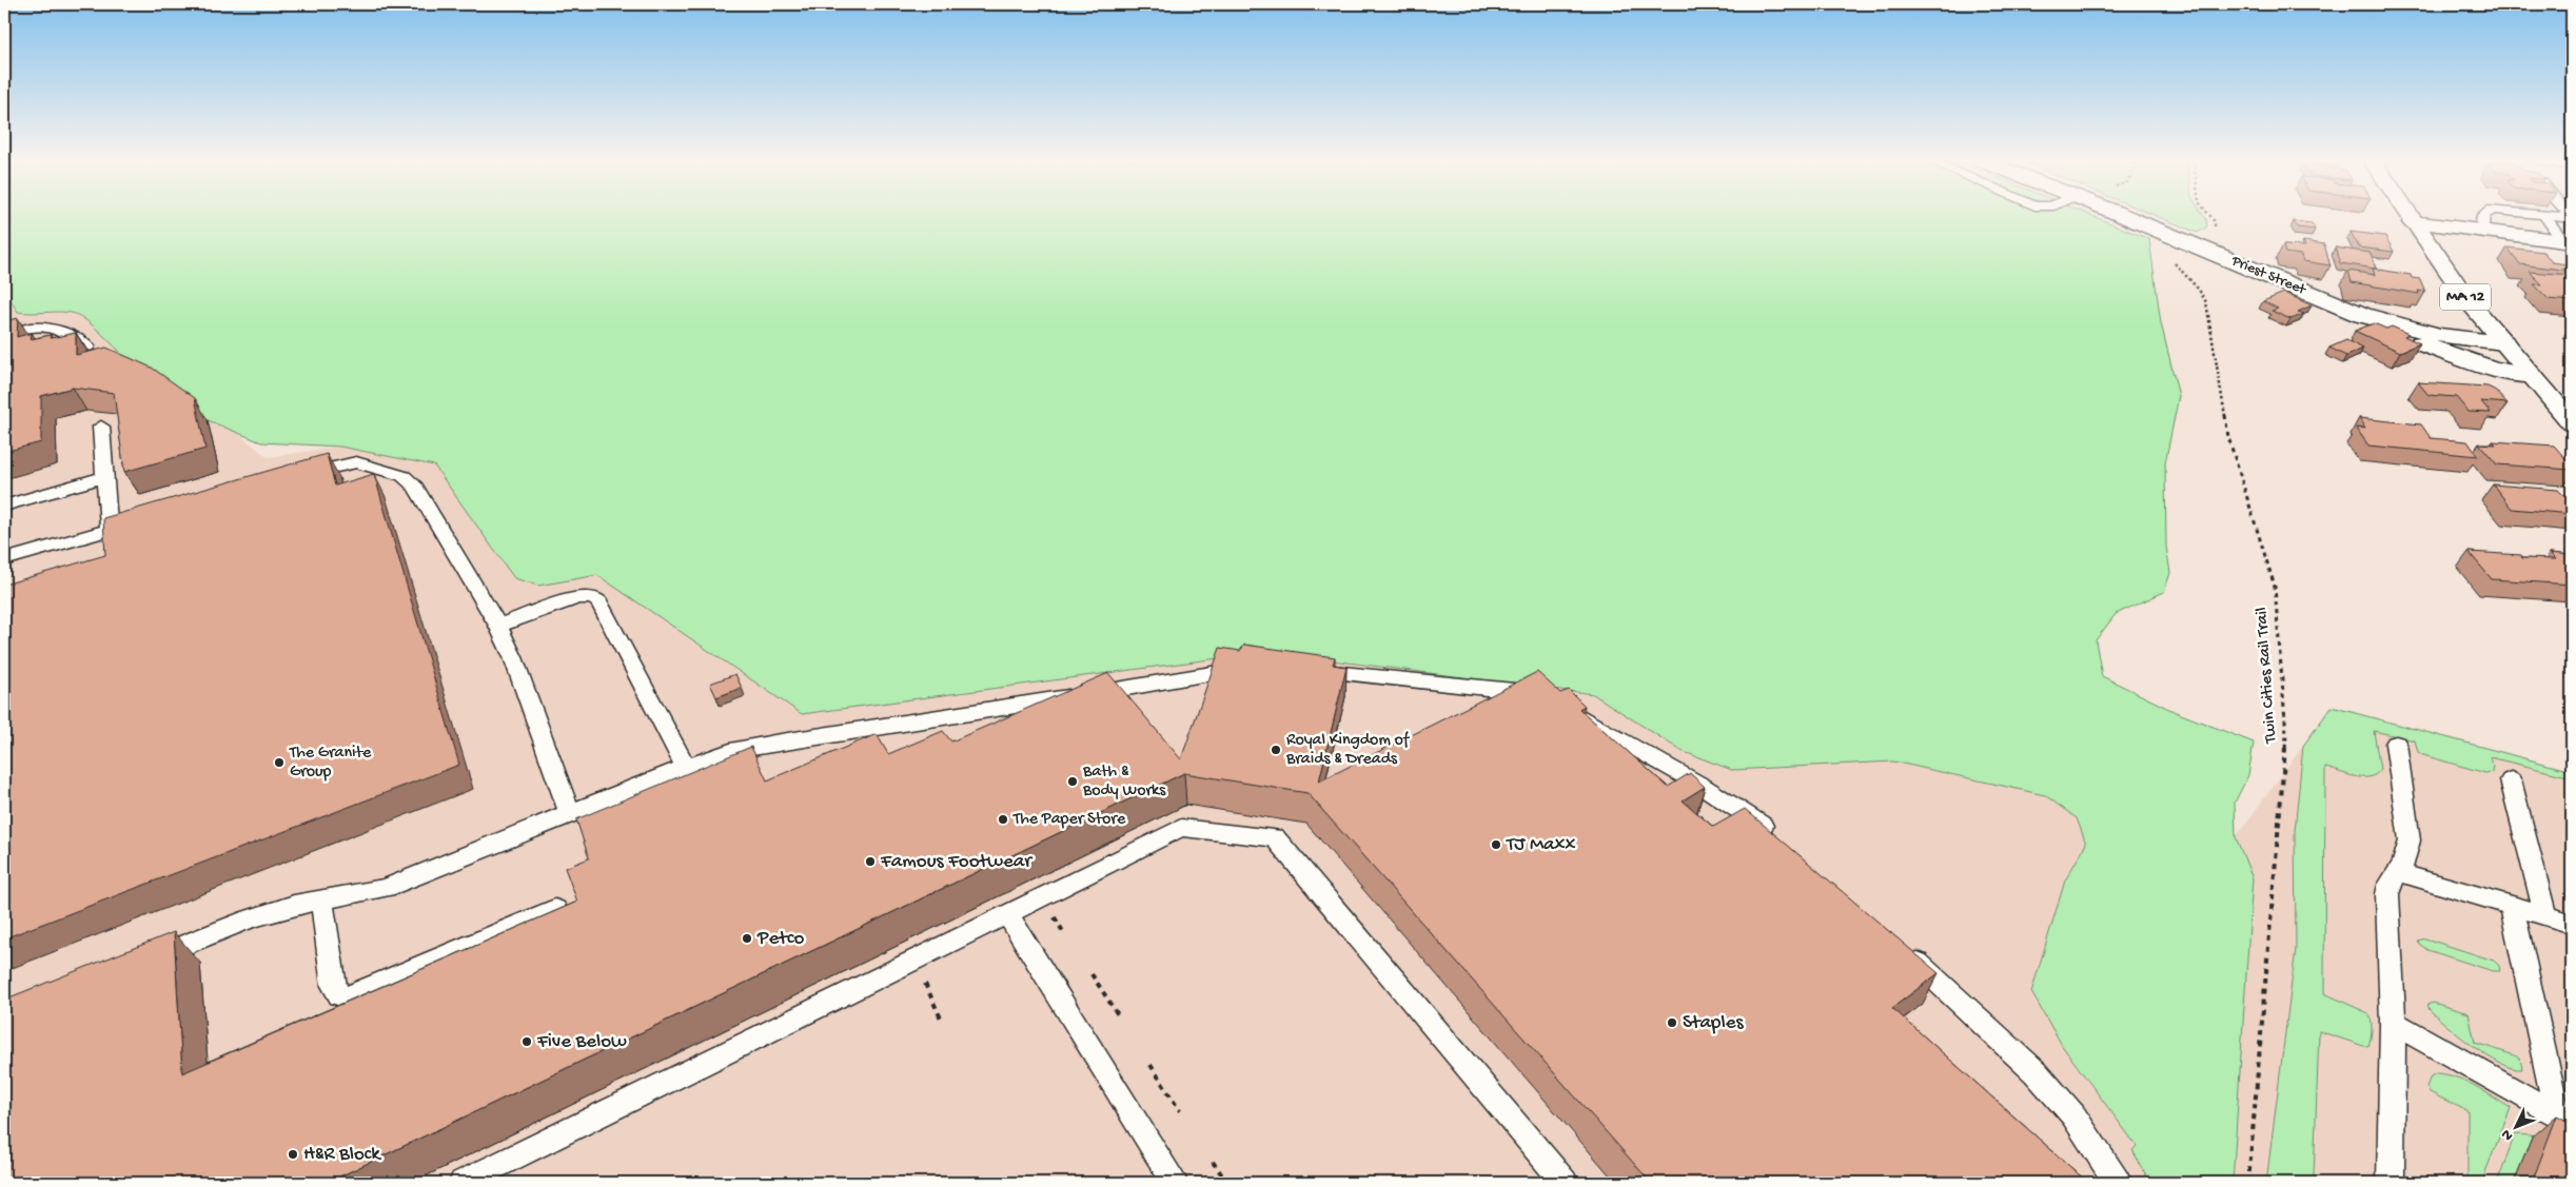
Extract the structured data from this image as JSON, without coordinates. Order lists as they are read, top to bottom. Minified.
{"streets":{"main road":["Priest Street","MA 12"],"path":["Twin Cities Rail Trail"]},"crossings":[["Priest Street","MA 12"]],"places":["Royal Kingdom of Braids & Dreads","The Granite Group","Bath & Body Works","The Paper Store","TJ Maxx","Famous Footwear","Petco","Staples","Five Below","H&R Block"],"north":"bottom left"}
